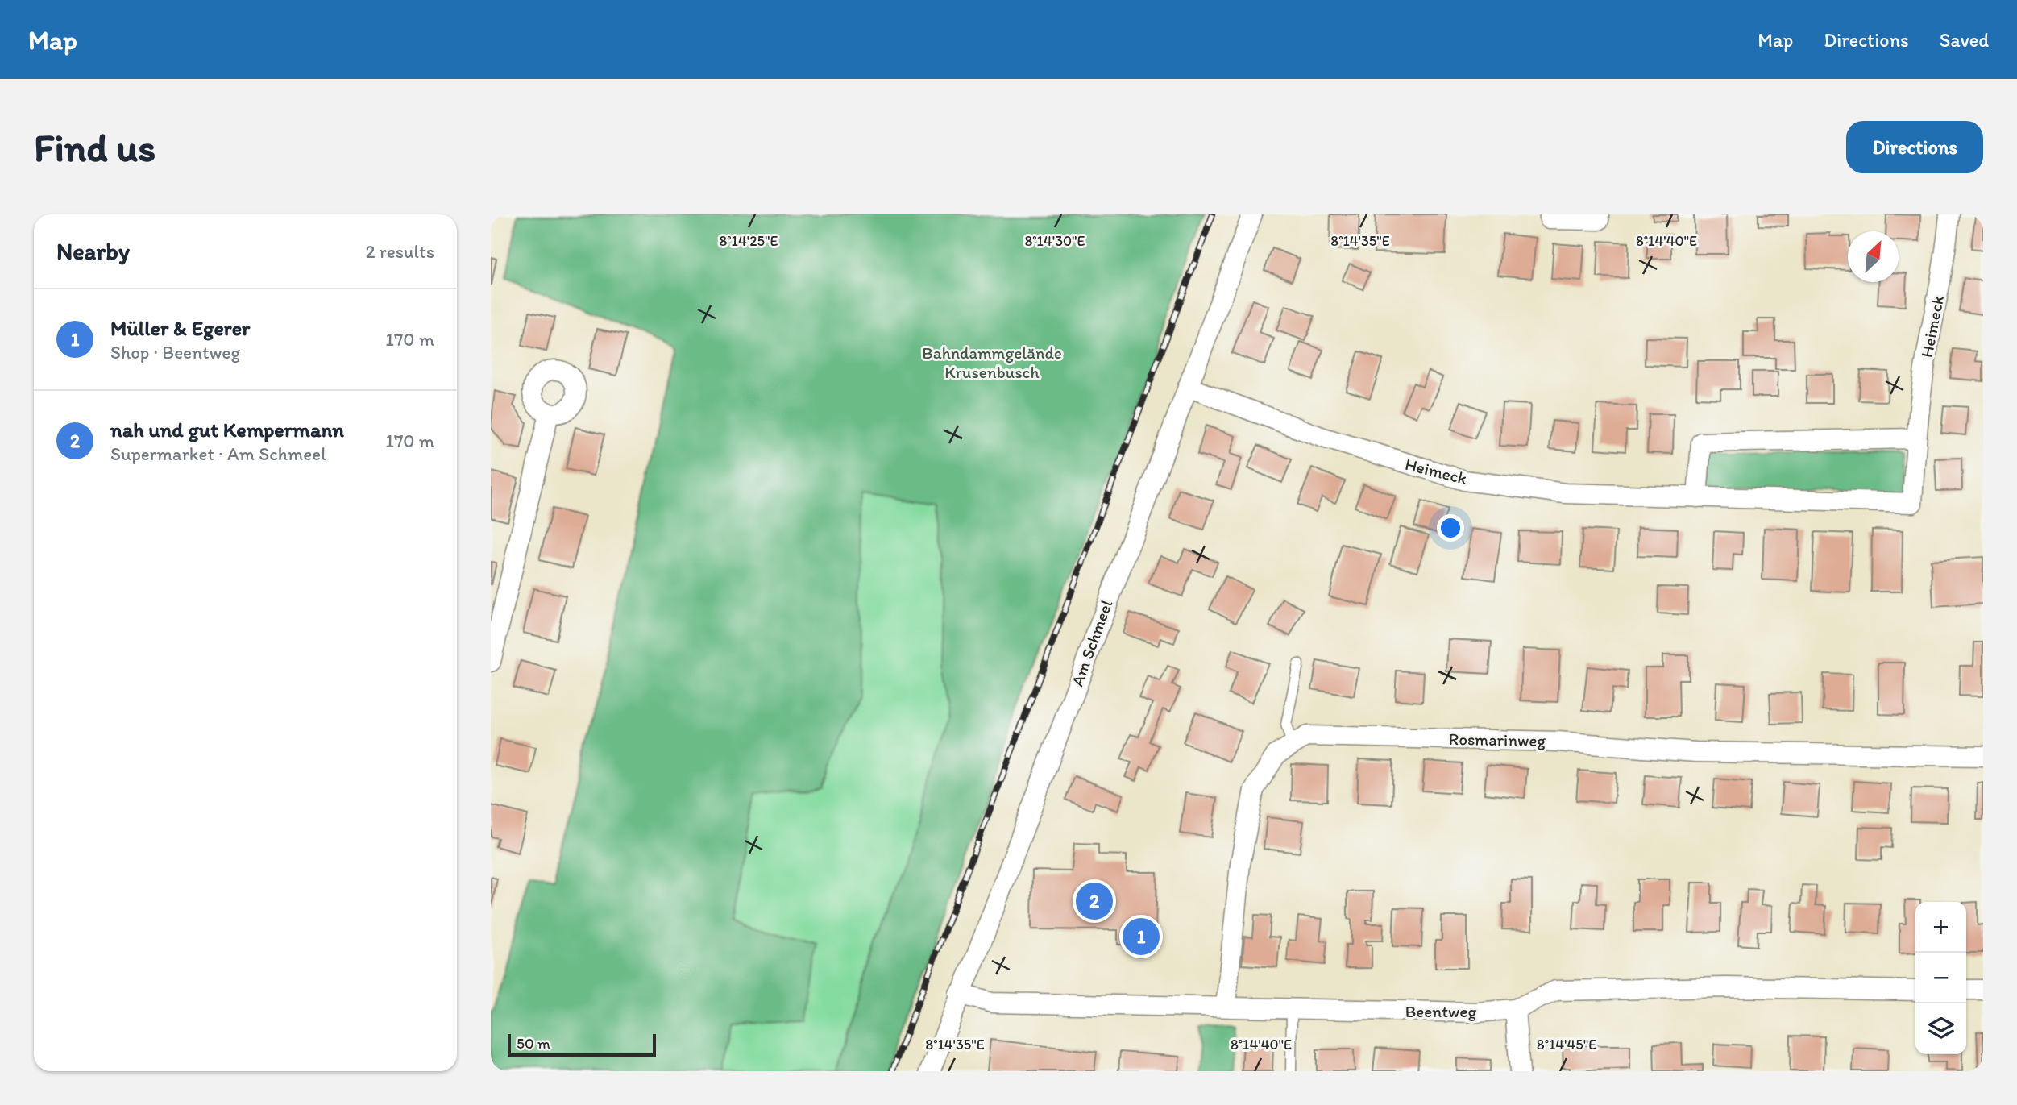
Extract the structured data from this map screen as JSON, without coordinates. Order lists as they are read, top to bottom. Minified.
{"streets":{"street":["Heimeck","Am Schmeel","Rosmarinweg","Beentweg"]},"crossings":[["Heimeck","Am Schmeel"],["Am Schmeel","Beentweg"],["Rosmarinweg","Beentweg"]],"parks":["Bahndammgelände Krusenbusch"],"scale_bar":"50 m","north":"top right","page":{"header":"Map","nav":["Map","Directions","Saved"],"buttons":"Directions","title":"Find us","heading":["Nearby","2 results"],"list":[{"mark":"1","name":"Müller & Egerer","note":"Shop · Beentweg","value":"170 m"},{"mark":"2","name":"nah und gut Kempermann","note":"Supermarket · Am Schmeel","value":"170 m"}],"pins":["2","1"],"map_buttons":["+","−"],"scale":"50 m"},"coordinates":["8°14'25\"E","8°14'30\"E","8°14'35\"E","8°14'40\"E","8°14'45\"E"]}
